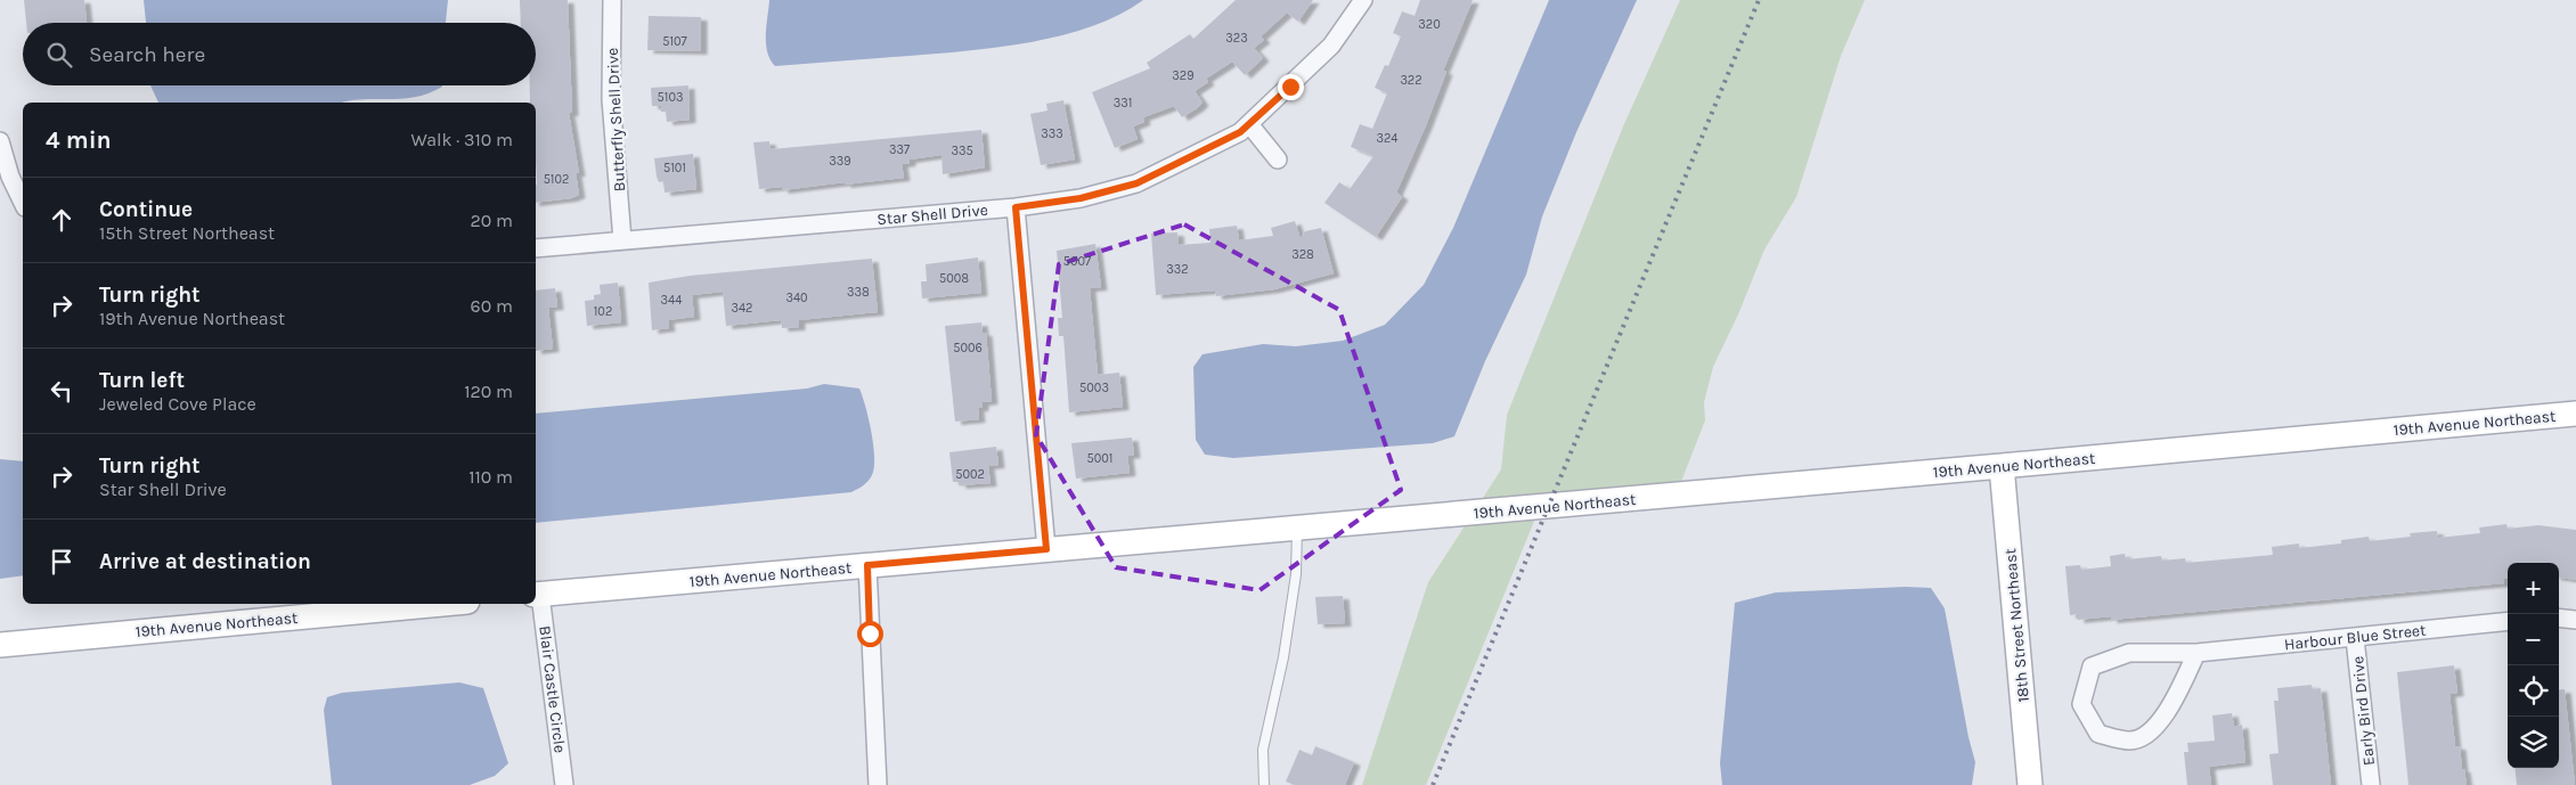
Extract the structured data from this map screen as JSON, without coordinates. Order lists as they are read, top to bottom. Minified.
{"streets":{"street":["Butterfly Shell Drive","Star Shell Drive","19th Avenue Northeast","18th Street Northeast","Harbour Blue Street","Blair Castle Circle","Early Bird Drive"]},"crossings":[["Butterfly Shell Drive","Star Shell Drive"],["19th Avenue Northeast","18th Street Northeast"],["19th Avenue Northeast","Blair Castle Circle"],["Harbour Blue Street","Early Bird Drive"]],"house_numbers":["320","323","5107","329","322","5103","331","333","324","337","335","339","5101","5102","328","5007","332","5008","338","340","344","342","102","5006","5003","5001","5002"],"page":{"search":"Search here","heading":["4 min","Walk · 310 m"],"list":[["Continue","15th Street Northeast","20 m"],["Turn right","19th Avenue Northeast","60 m"],["Turn left","Jeweled Cove Place","120 m"],["Turn right","Star Shell Drive","110 m"],"Arrive at destination"],"map_buttons":["+","−"]}}
